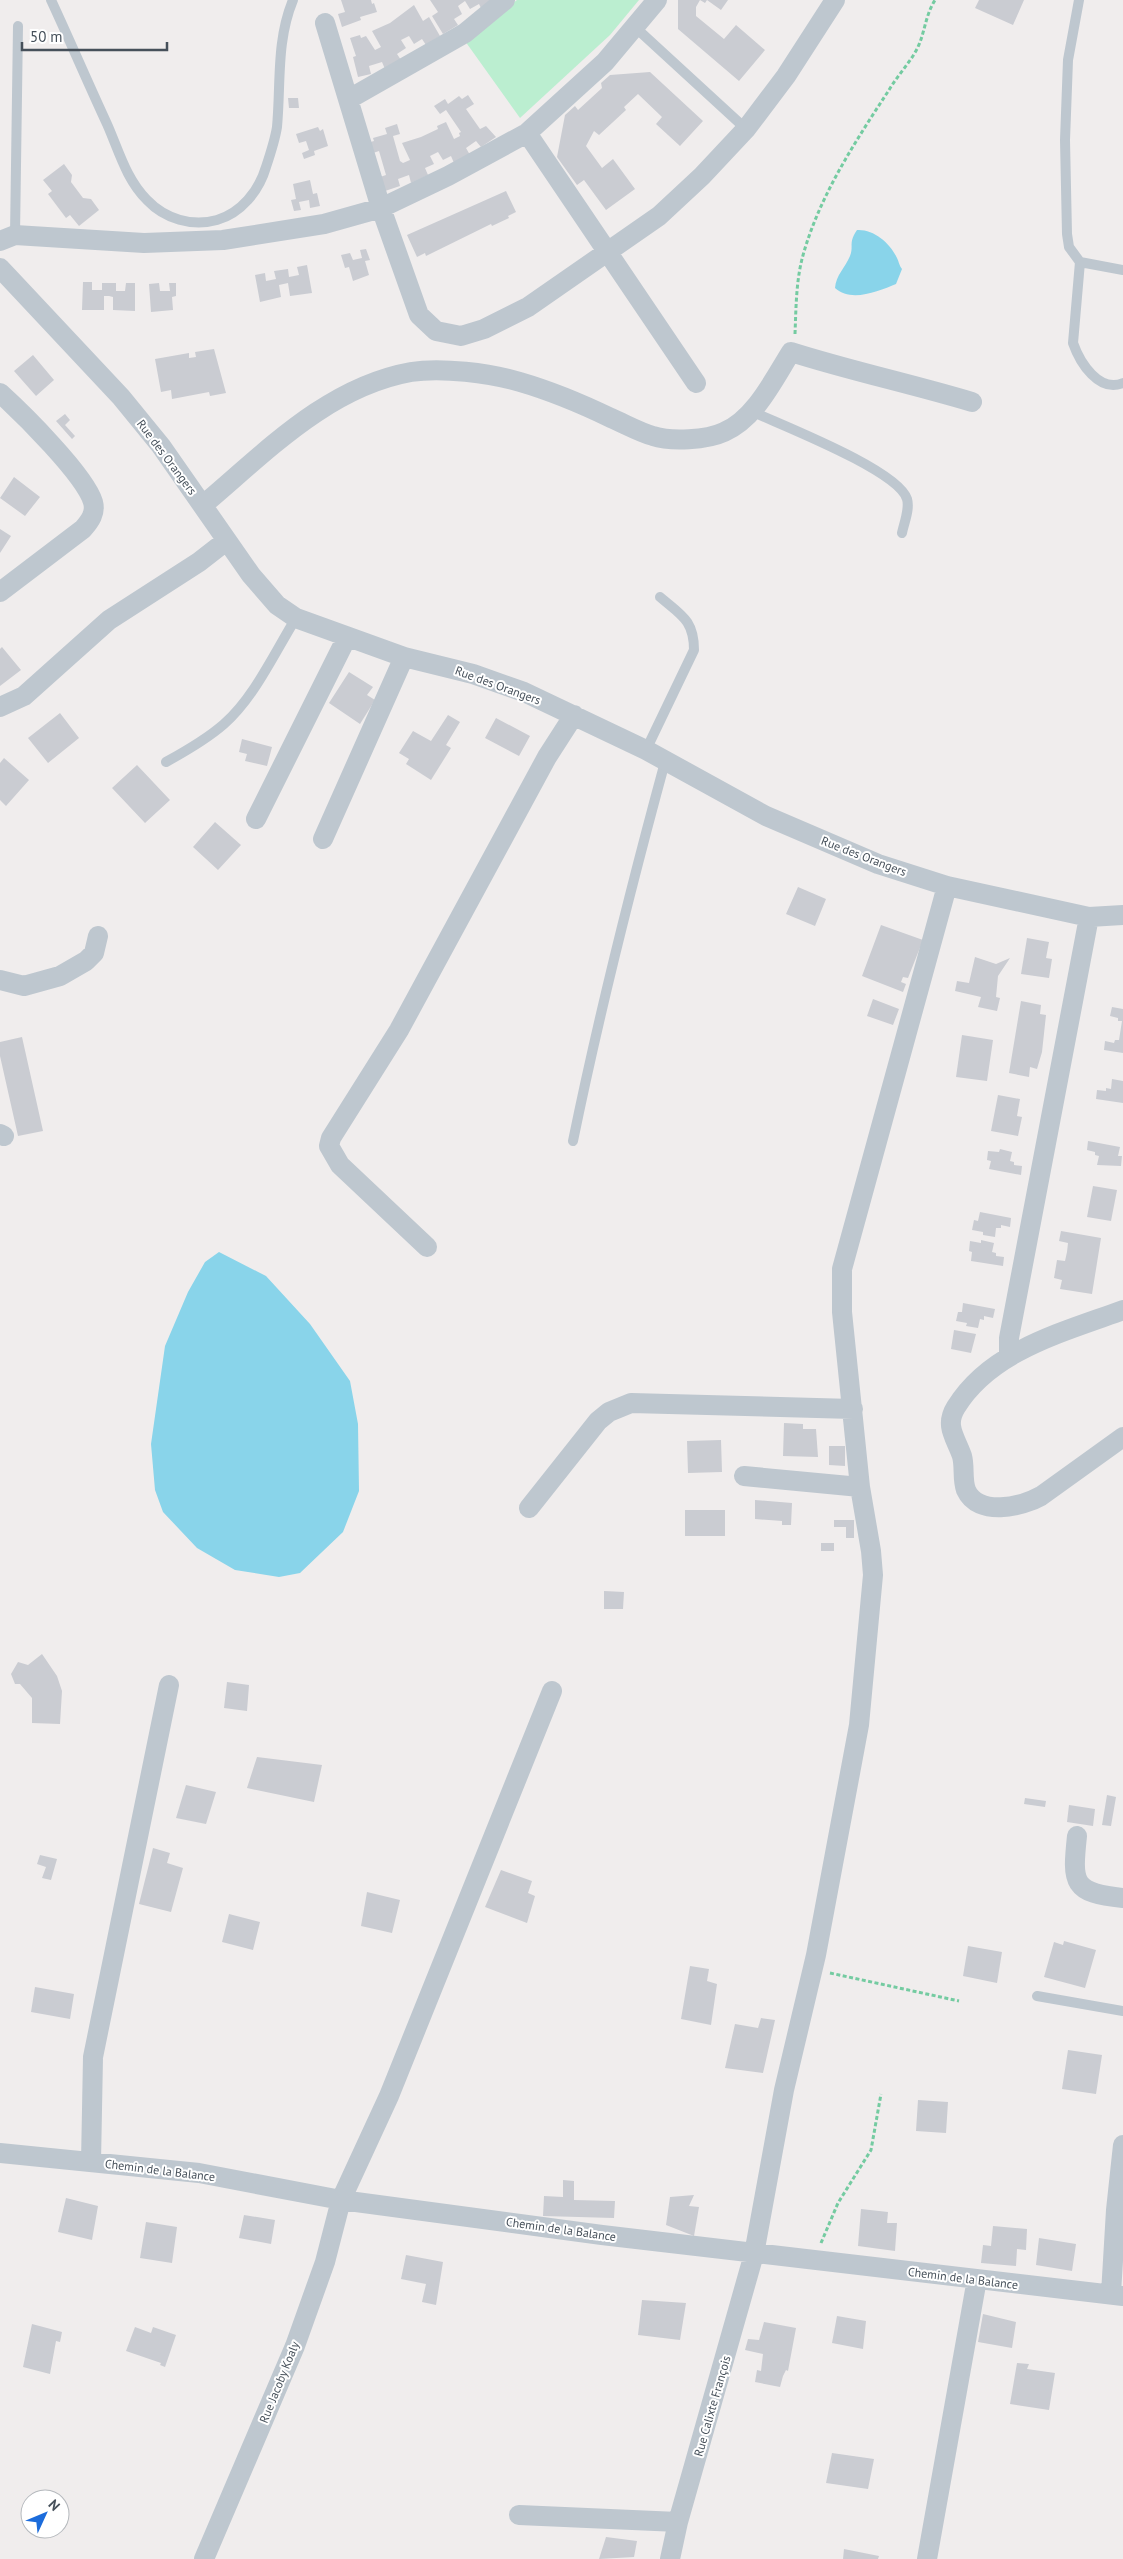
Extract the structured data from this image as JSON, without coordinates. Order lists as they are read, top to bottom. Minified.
{"streets":{"street":["Rue des Orangers","Chemin de la Balance","Rue Jacoby Koaly","Rue Calixte François"]},"crossings":[["Rue des Orangers","Rue Calixte François"],["Chemin de la Balance","Rue Jacoby Koaly"],["Chemin de la Balance","Rue Calixte François"]],"scale_bar":"50 m","north":"top right"}
